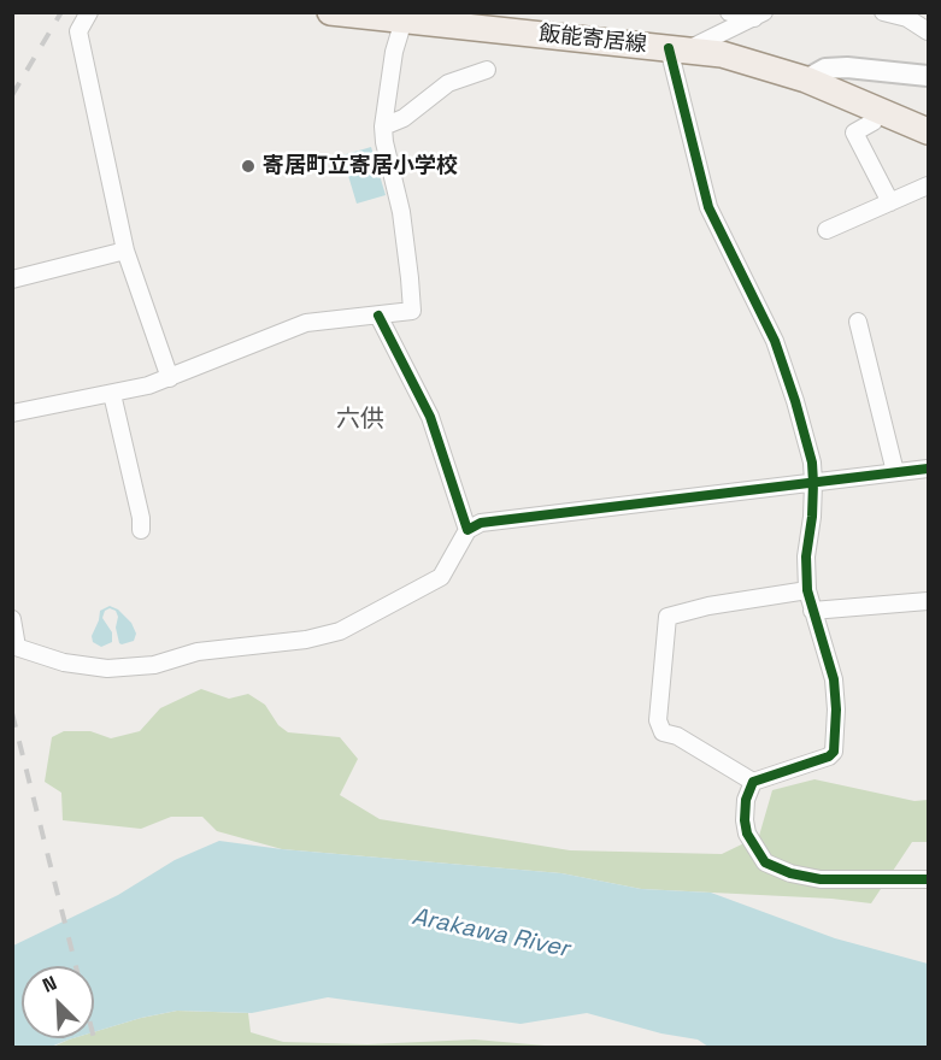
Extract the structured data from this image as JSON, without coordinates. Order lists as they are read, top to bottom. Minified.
{"streets":{"main road":["飯能寄居線"]},"districts":["六供"],"water":["Arakawa River"],"places":["寄居町立寄居小学校"],"north":"top left"}
